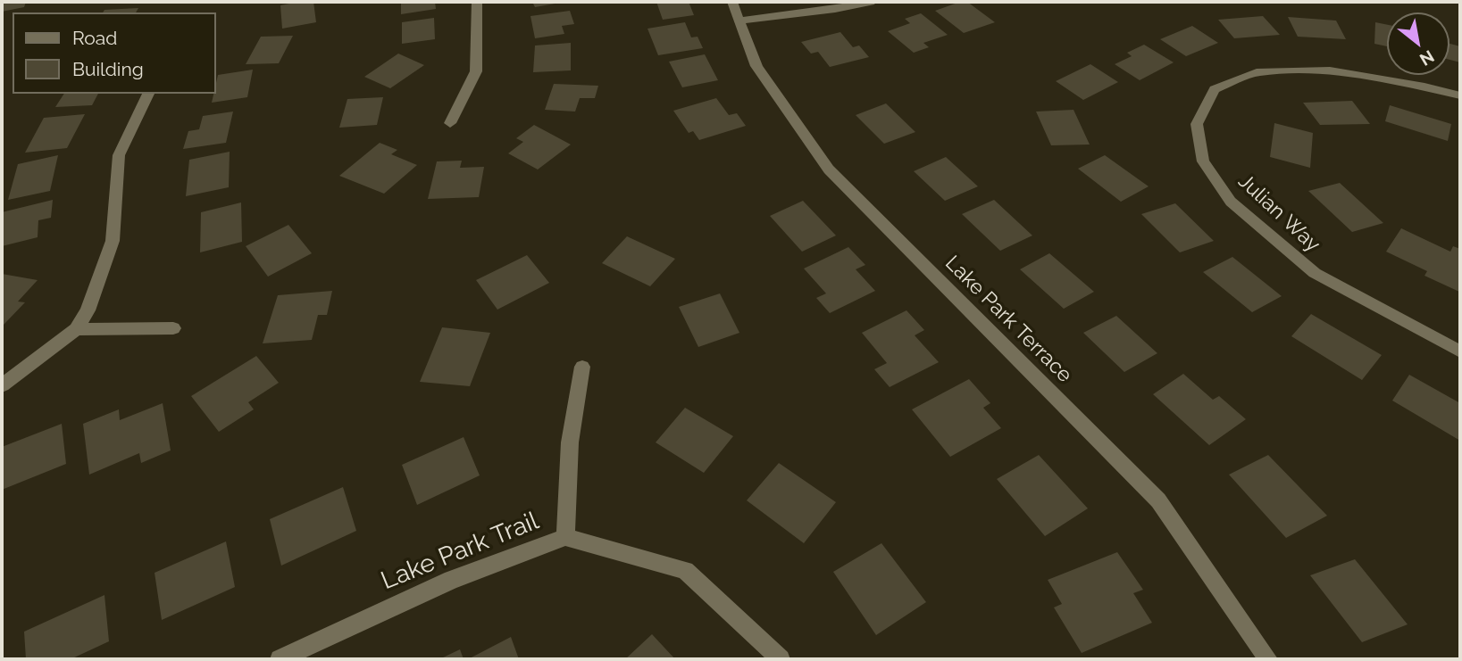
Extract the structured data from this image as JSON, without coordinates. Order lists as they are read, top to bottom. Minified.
{"streets":{"street":["Julian Way","Lake Park Terrace","Lake Park Trail"]},"legend":["Road","Building"],"north":"bottom right"}
